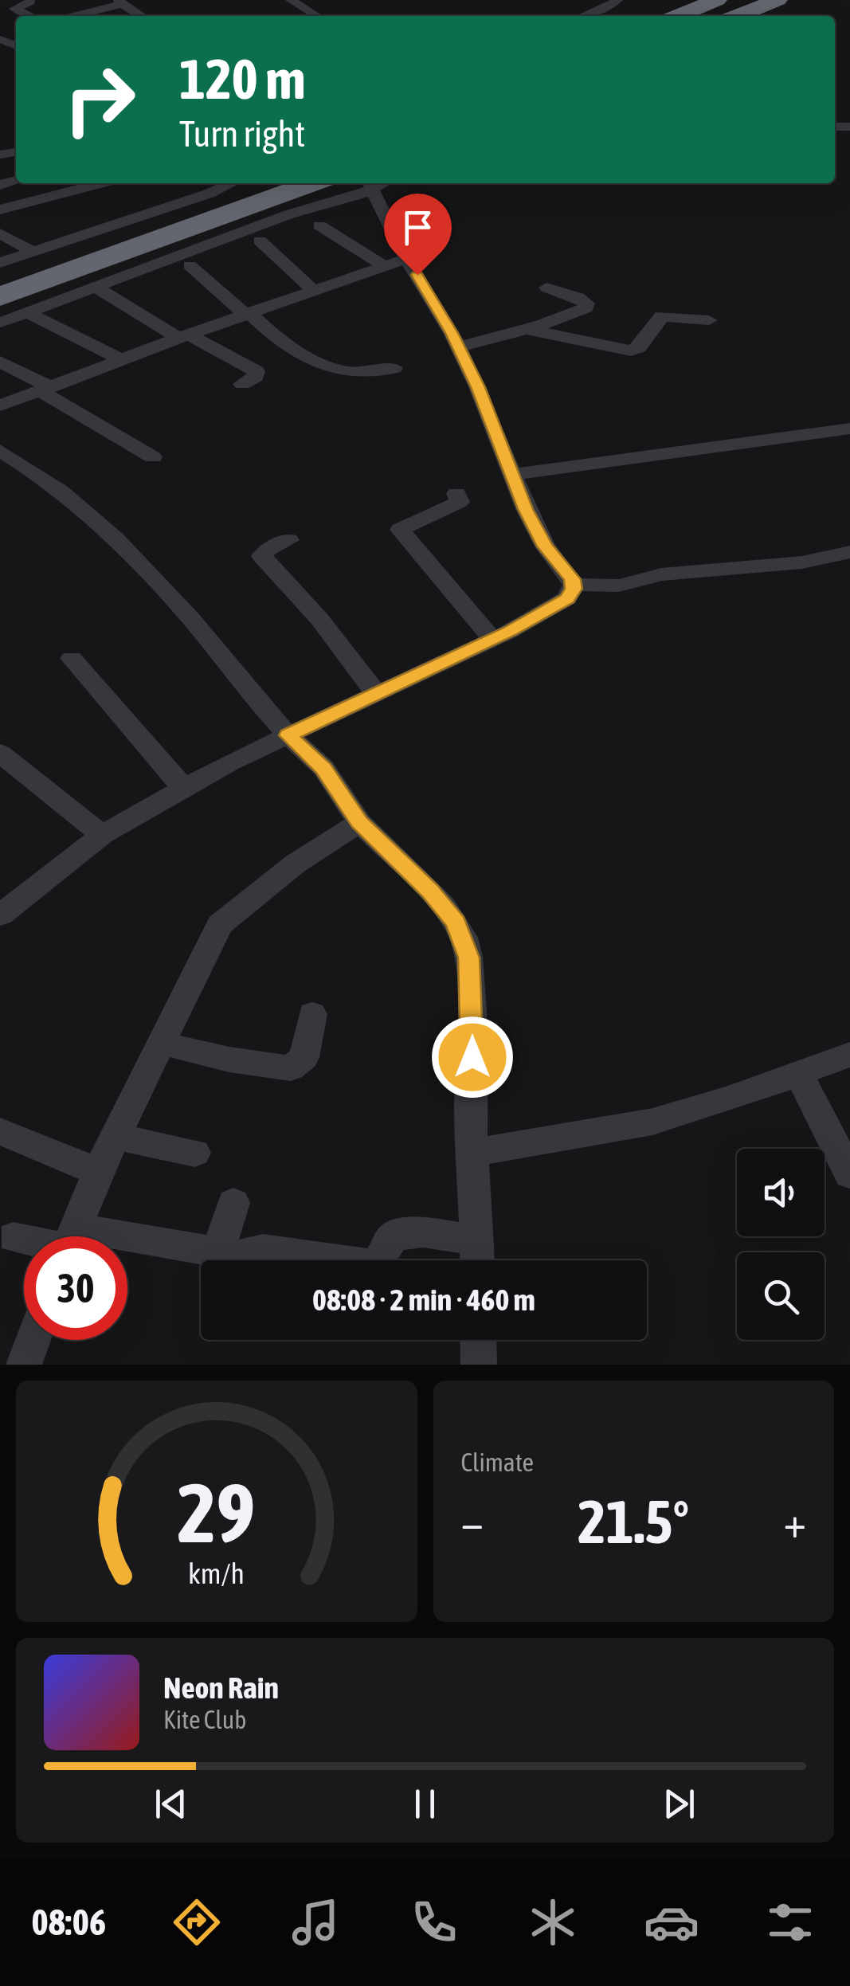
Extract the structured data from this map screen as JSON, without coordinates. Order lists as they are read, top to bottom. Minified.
{"page":{"turn":["120 m","Turn right"],"limit":"30","trip":"08:08 · 2 min · 460 m","tile":"Climate","heat":["−","21.5°","+"],"song":["Neon Rain","Kite Club"],"tabs":"08:06","gauge":["29","km/h"]}}
